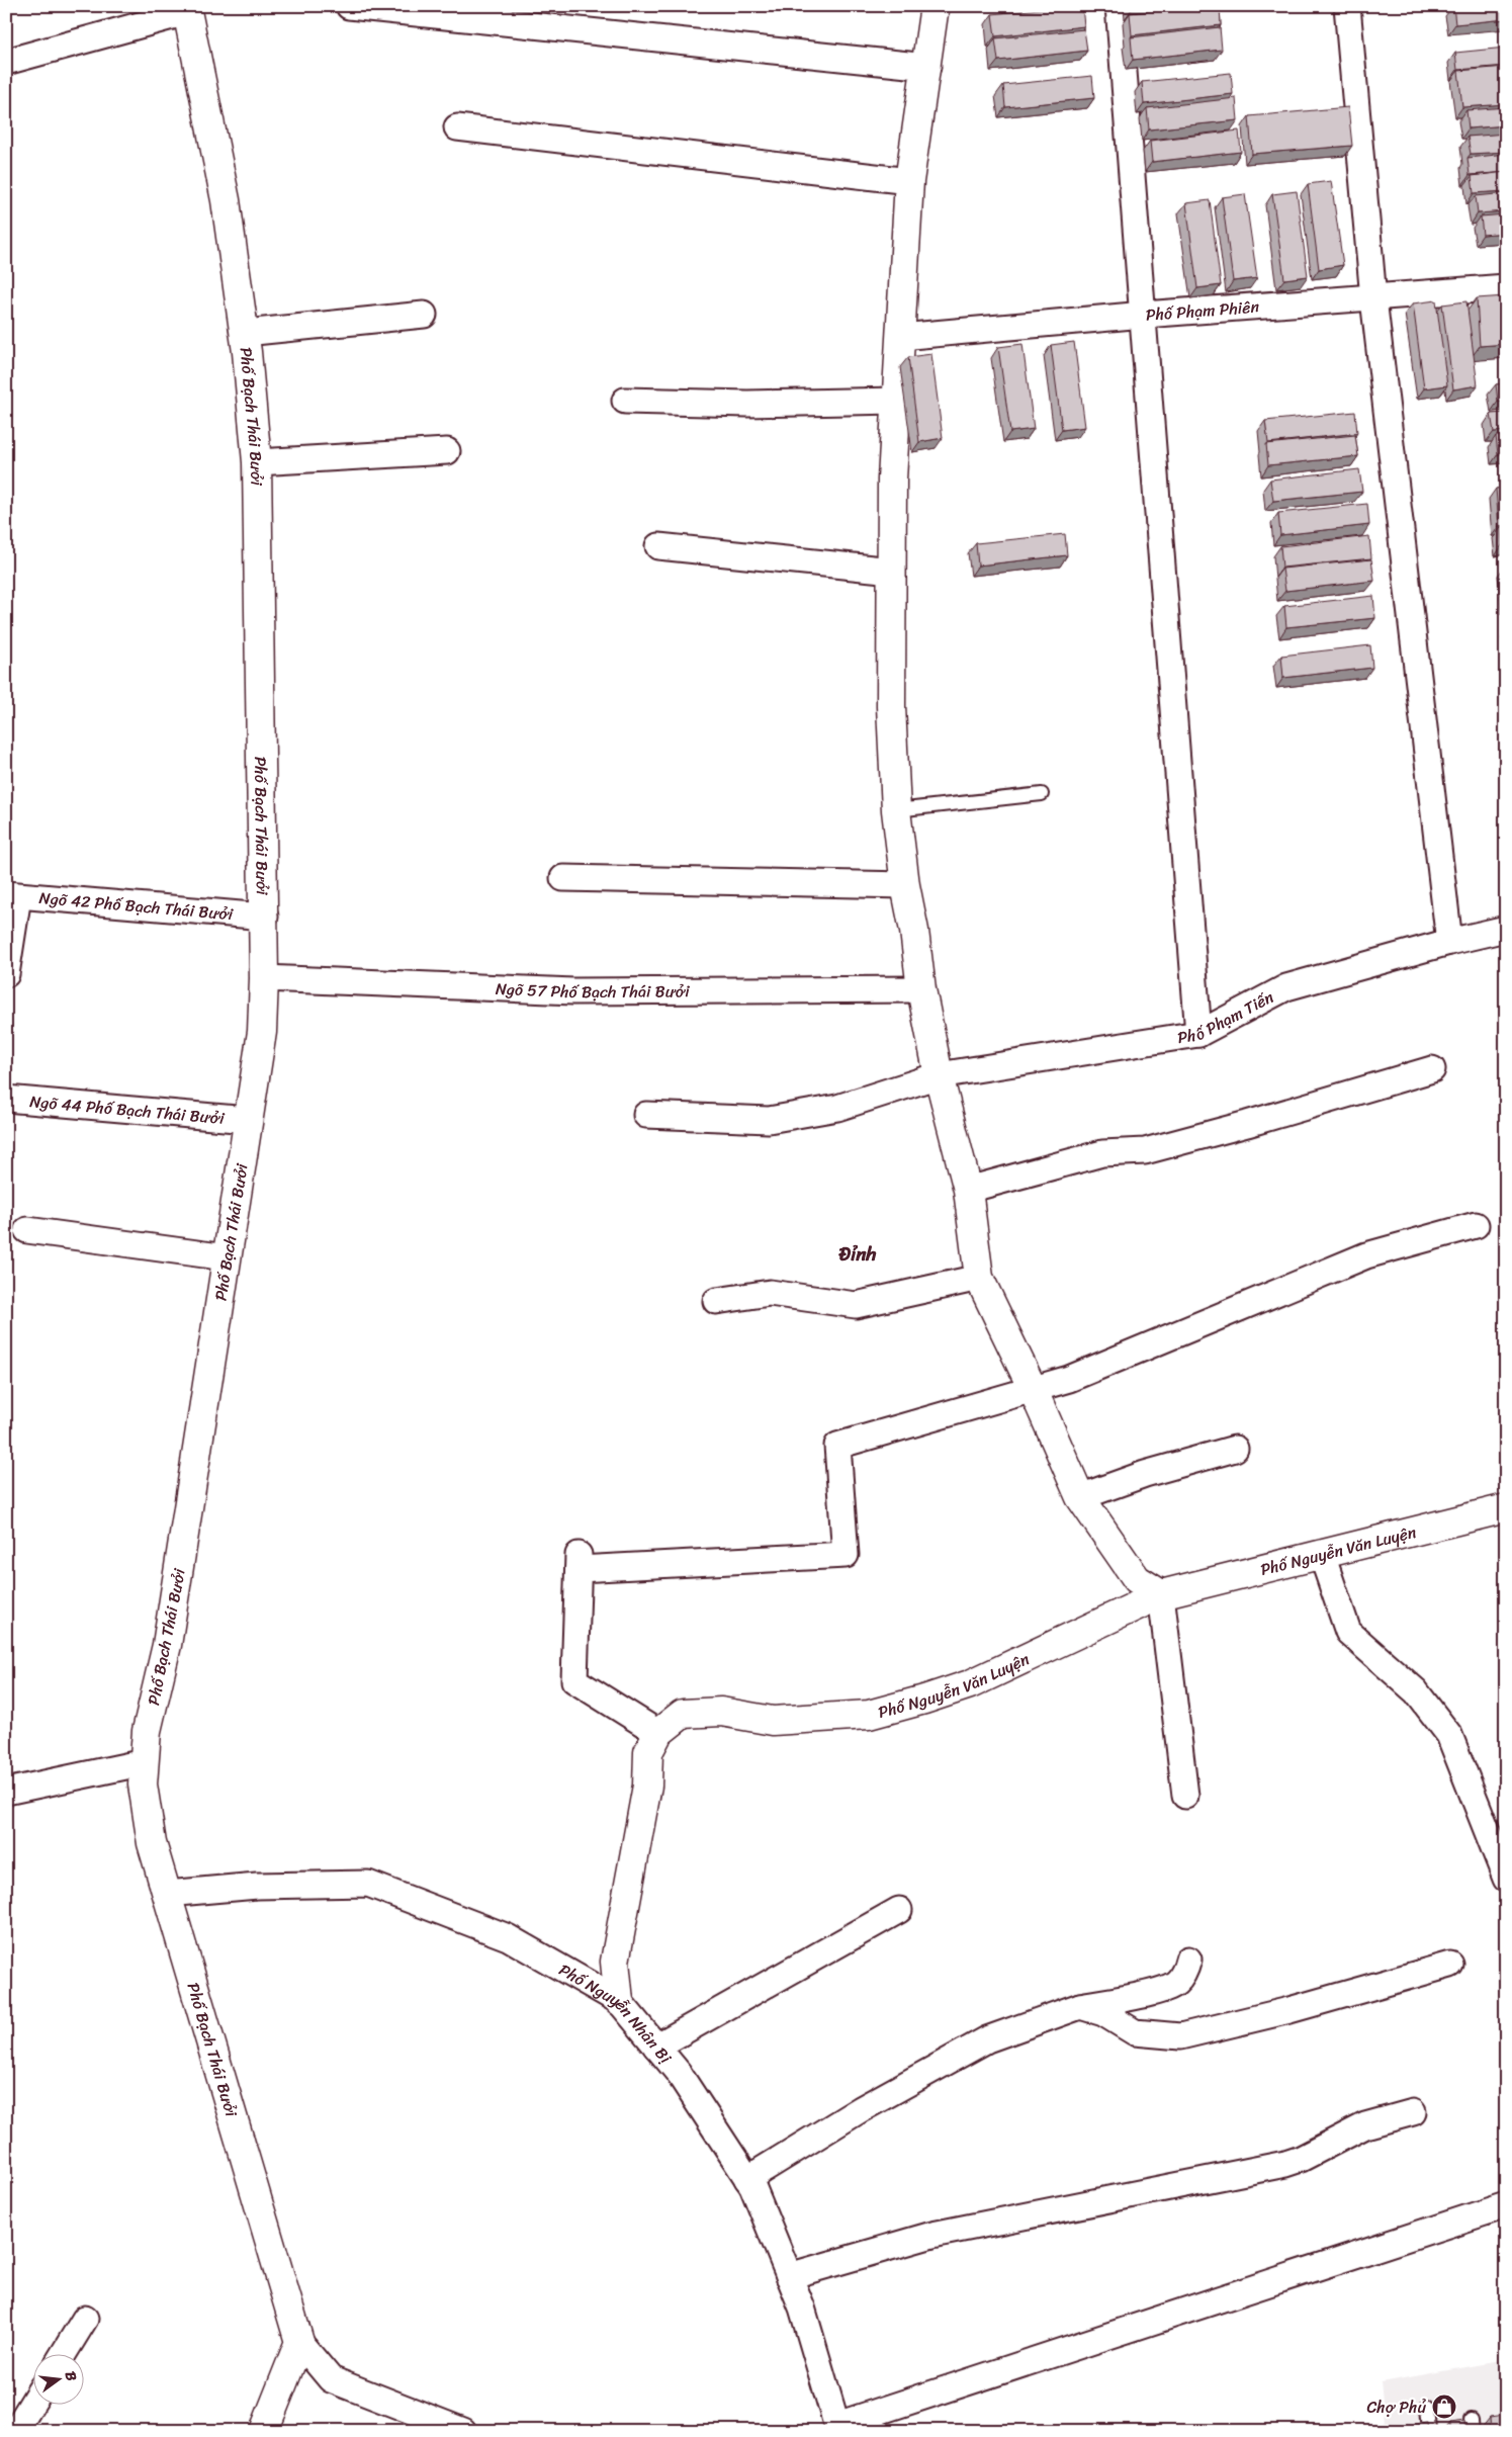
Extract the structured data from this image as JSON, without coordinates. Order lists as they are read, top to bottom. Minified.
{"streets":{"street":["Phố Phạm Phiên","Phố Bạch Thái Bưởi","Ngõ 42 Phố Bạch Thái Bưởi","Ngõ 57 Phố Bạch Thái Bưởi","Phố Phạm Tiến","Ngõ 44 Phố Bạch Thái Bưởi","Phố Nguyễn Văn Luyện","Phố Nguyễn Nhân Bị"]},"crossings":[["Phố Bạch Thái Bưởi","Ngõ 42 Phố Bạch Thái Bưởi"],["Phố Bạch Thái Bưởi","Ngõ 57 Phố Bạch Thái Bưởi"],["Phố Bạch Thái Bưởi","Ngõ 44 Phố Bạch Thái Bưởi"],["Phố Bạch Thái Bưởi","Phố Nguyễn Nhân Bị"],["Phố Nguyễn Văn Luyện","Phố Nguyễn Nhân Bị"]],"districts":["Đỉnh"],"places":{"shop":["Chợ Phủ"]},"north":"right"}
